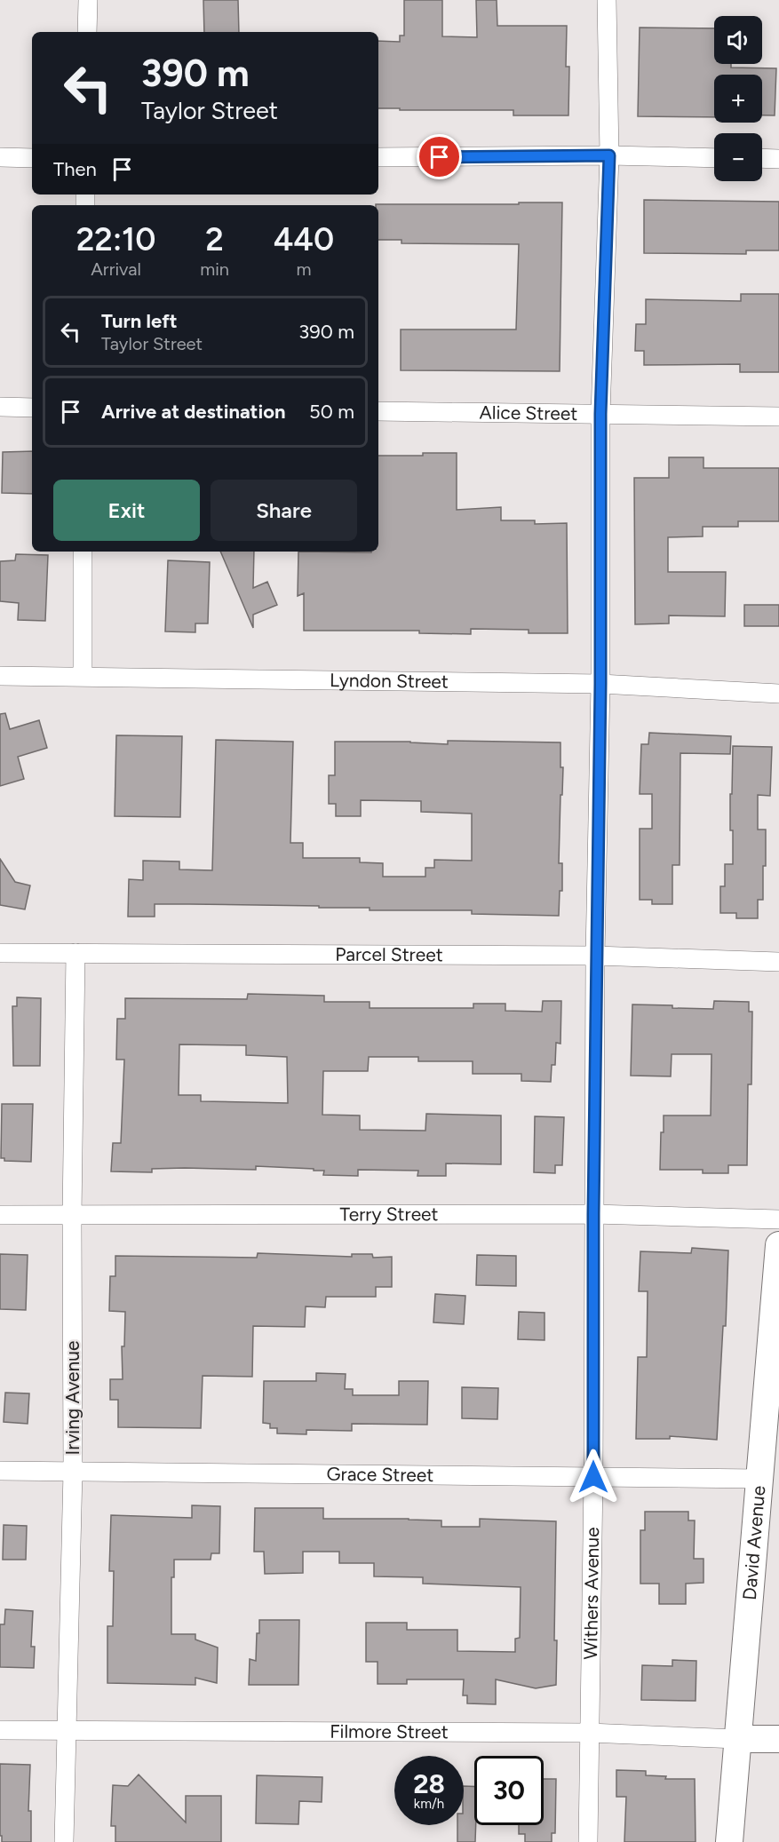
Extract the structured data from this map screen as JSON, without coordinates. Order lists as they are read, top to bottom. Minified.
{"streets":{"main road":["David Avenue","Filmore Street"],"street":["Alice Street","Lyndon Street","Parcel Street","Terry Street","Irving Avenue","Grace Street","Withers Avenue"]},"crossings":[["Alice Street","Withers Avenue"],["Lyndon Street","Withers Avenue"],["Parcel Street","Irving Avenue"],["Parcel Street","Withers Avenue"],["Terry Street","Irving Avenue"],["Terry Street","Withers Avenue"],["Irving Avenue","Grace Street"],["Irving Avenue","Filmore Street"],["Grace Street","David Avenue"],["Grace Street","Withers Avenue"],["David Avenue","Filmore Street"],["Withers Avenue","Filmore Street"]],"page":{"map_buttons":["+","−"],"turn":["390 m","Taylor Street"],"then":"Then","eta":["22:10","Arrival","2","min","440","m"],"list":[{"name":"Turn left","note":"Taylor Street","value":"390 m"},{"name":"Arrive at destination","value":"50 m"}],"buttons":["Exit","Share"],"speed":"28 km/h","limit":"30"}}
